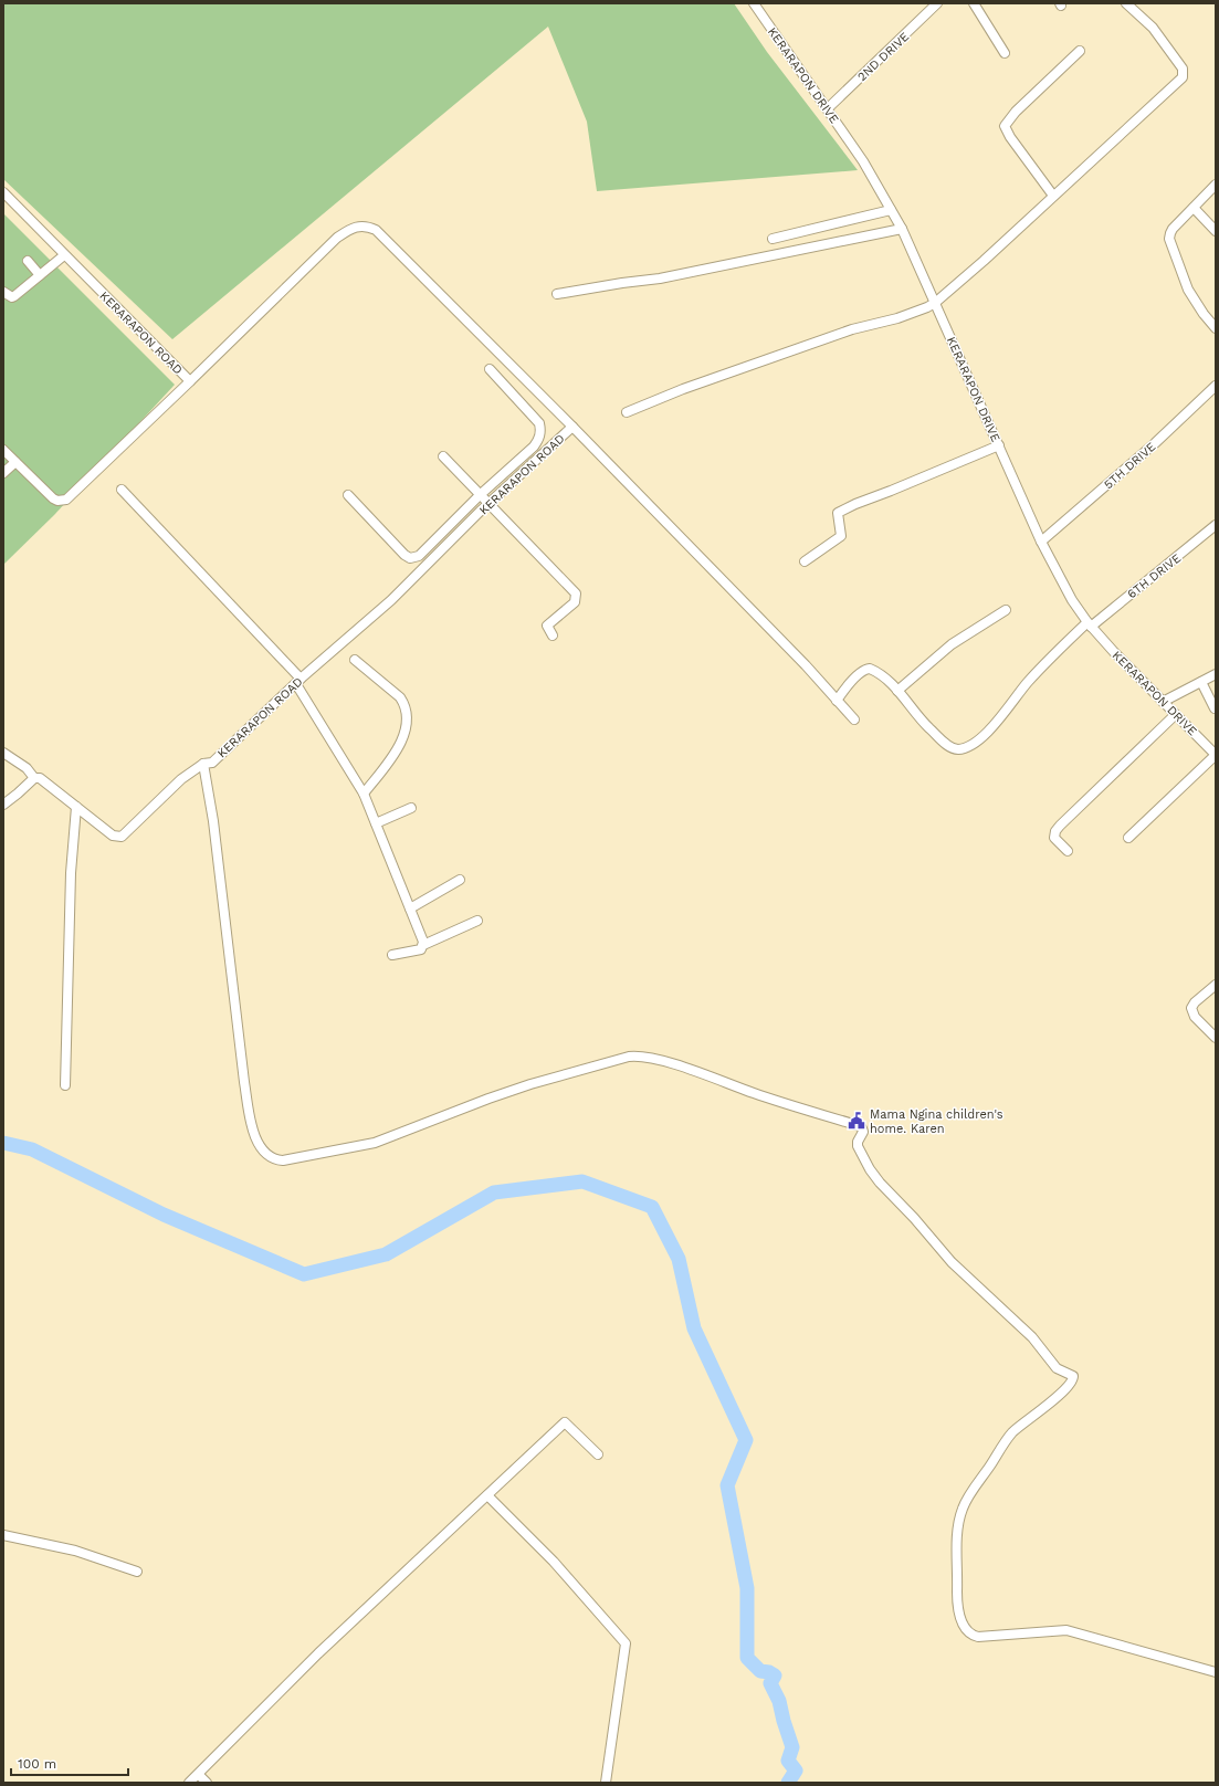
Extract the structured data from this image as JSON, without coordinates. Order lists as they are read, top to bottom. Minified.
{"streets":{"street":["2ND DRIVE","KERARAPON DRIVE","KERARAPON ROAD","5TH DRIVE","6TH DRIVE"]},"crossings":[["2ND DRIVE","KERARAPON DRIVE"],["KERARAPON DRIVE","5TH DRIVE"],["KERARAPON DRIVE","6TH DRIVE"]],"places":{"public building":["Mama Ngina children's home. Karen"]},"scale_bar":"100 m"}
